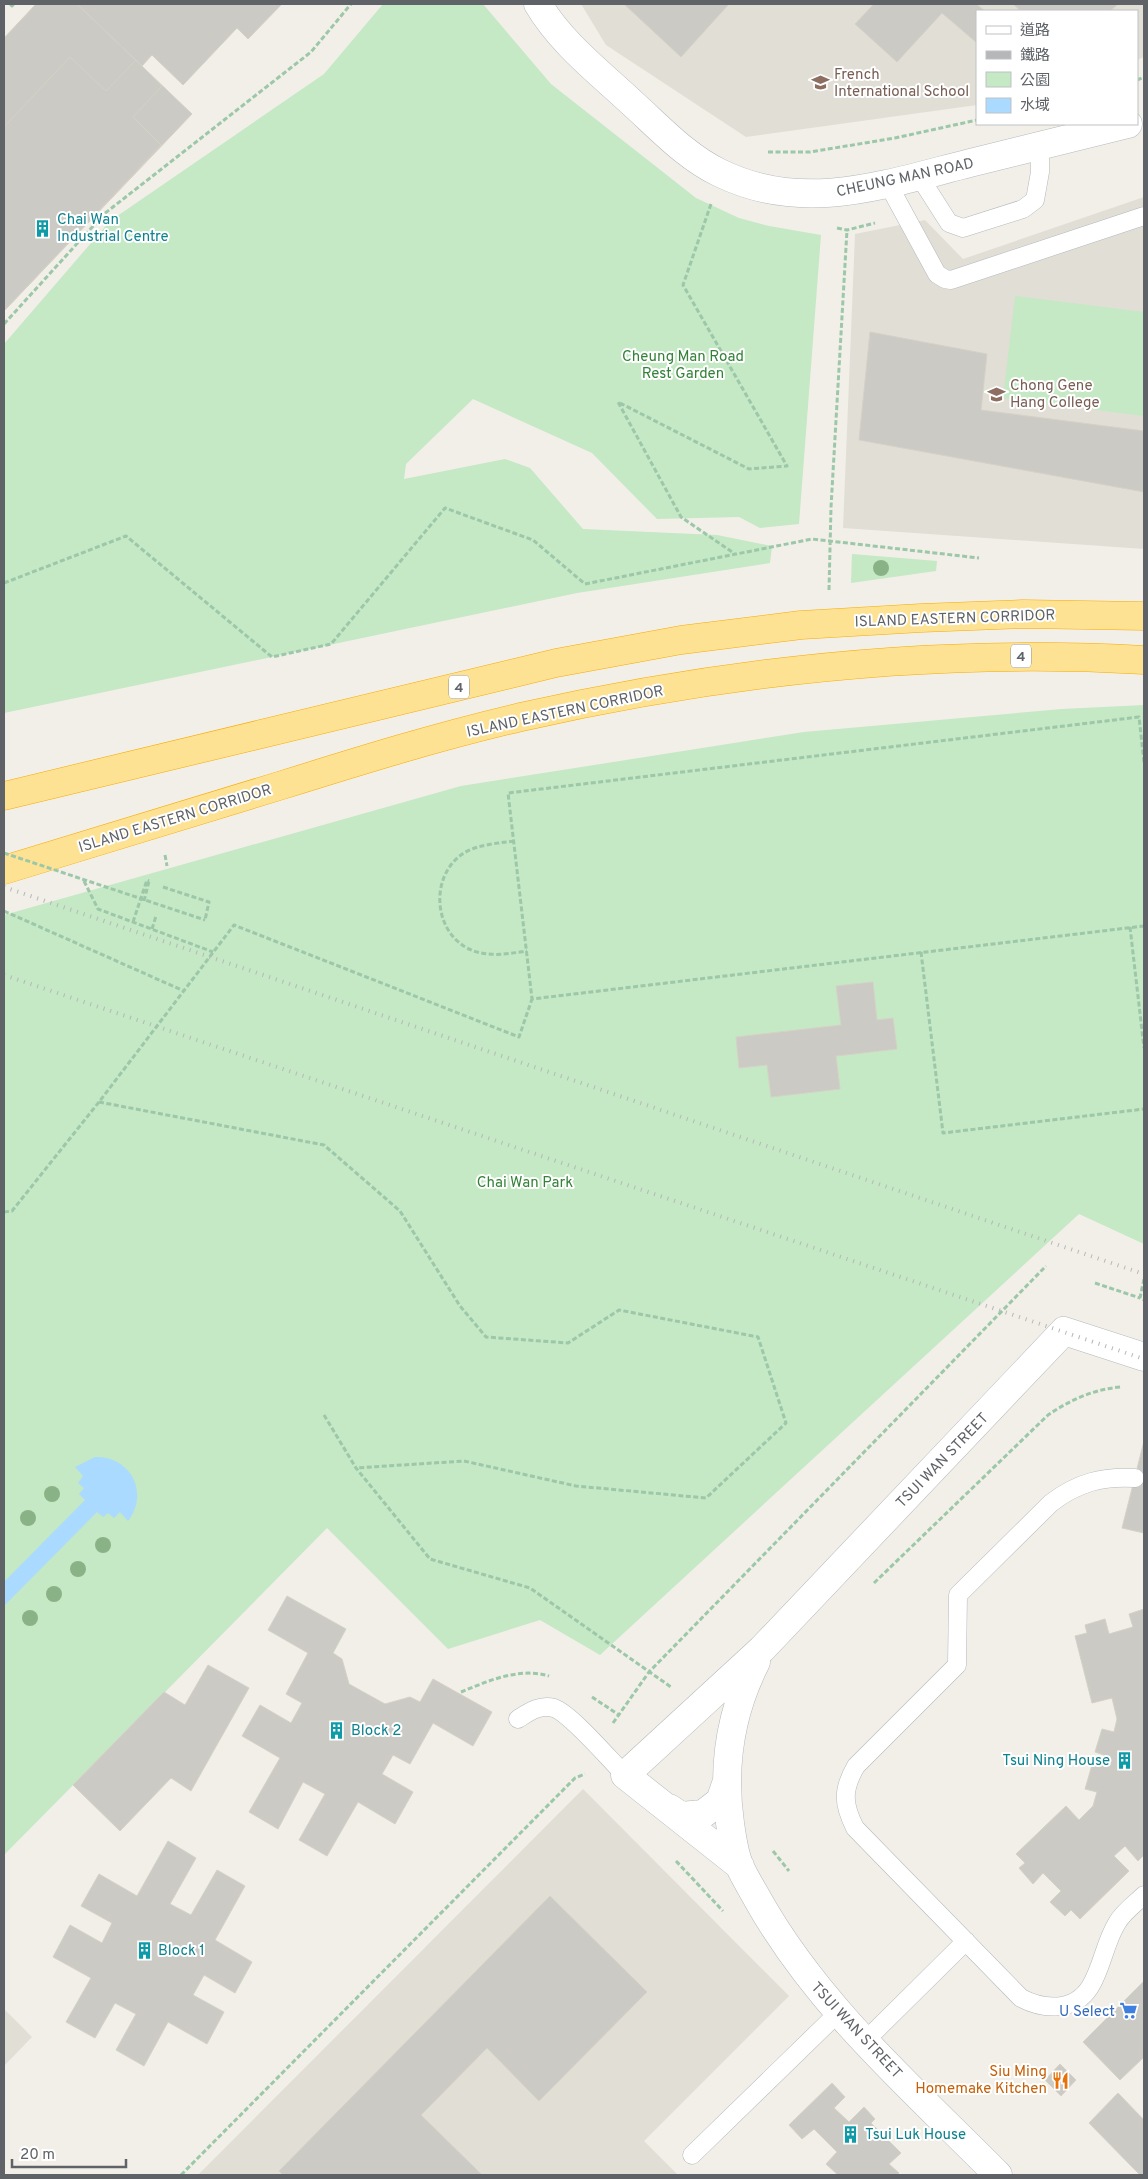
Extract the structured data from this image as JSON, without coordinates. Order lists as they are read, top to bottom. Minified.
{"streets":{"highway":["ISLAND EASTERN CORRIDOR","4"],"street":["CHEUNG MAN ROAD","TSUI WAN STREET"]},"parks":["Cheung Man Road Rest Garden","Chai Wan Park"],"places":{"school or university":["French International School","Chong Gene Hang College"],"building":["Chai Wan Industrial Centre","Block 2","Tsui Ning House","Block 1","Tsui Luk House"],"supermarket":["U Select"],"restaurant":["Siu Ming Homemake Kitchen"]},"legend":["道路","鐵路","公園","水域"],"scale_bar":"20 m"}
